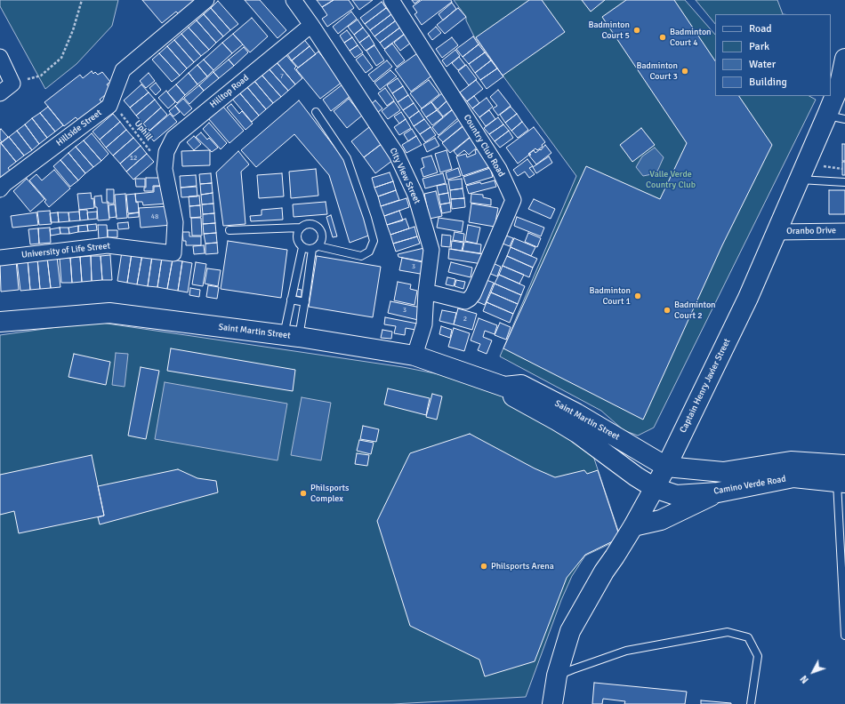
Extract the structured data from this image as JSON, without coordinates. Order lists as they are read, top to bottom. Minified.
{"streets":{"street":["Hilltop Road","Hillside Street","Country Club Road","City View Street","Oranbo Drive","University of Life Street","Saint Martin Street","Captain Henry Javier Street","Camino Verde Road"],"path":["Uphill"]},"crossings":[["Hilltop Road","Uphill"],["Hilltop Road","City View Street"],["Hilltop Road","University of Life Street"],["Hillside Street","Uphill"],["Uphill","University of Life Street"],["Country Club Road","City View Street"],["City View Street","Saint Martin Street"],["Oranbo Drive","Captain Henry Javier Street"],["Saint Martin Street","Captain Henry Javier Street"],["Saint Martin Street","Camino Verde Road"],["Captain Henry Javier Street","Camino Verde Road"]],"parks":["Valle Verde Country Club"],"places":["Badminton Court 5","Badminton Court 4","Badminton Court 3","Badminton Court 1","Badminton Court 2","Philsports Complex","Philsports Arena"],"house_numbers":["7","12","48","3","3","2"],"legend":["Road","Park","Water","Building"],"north":"bottom left"}
